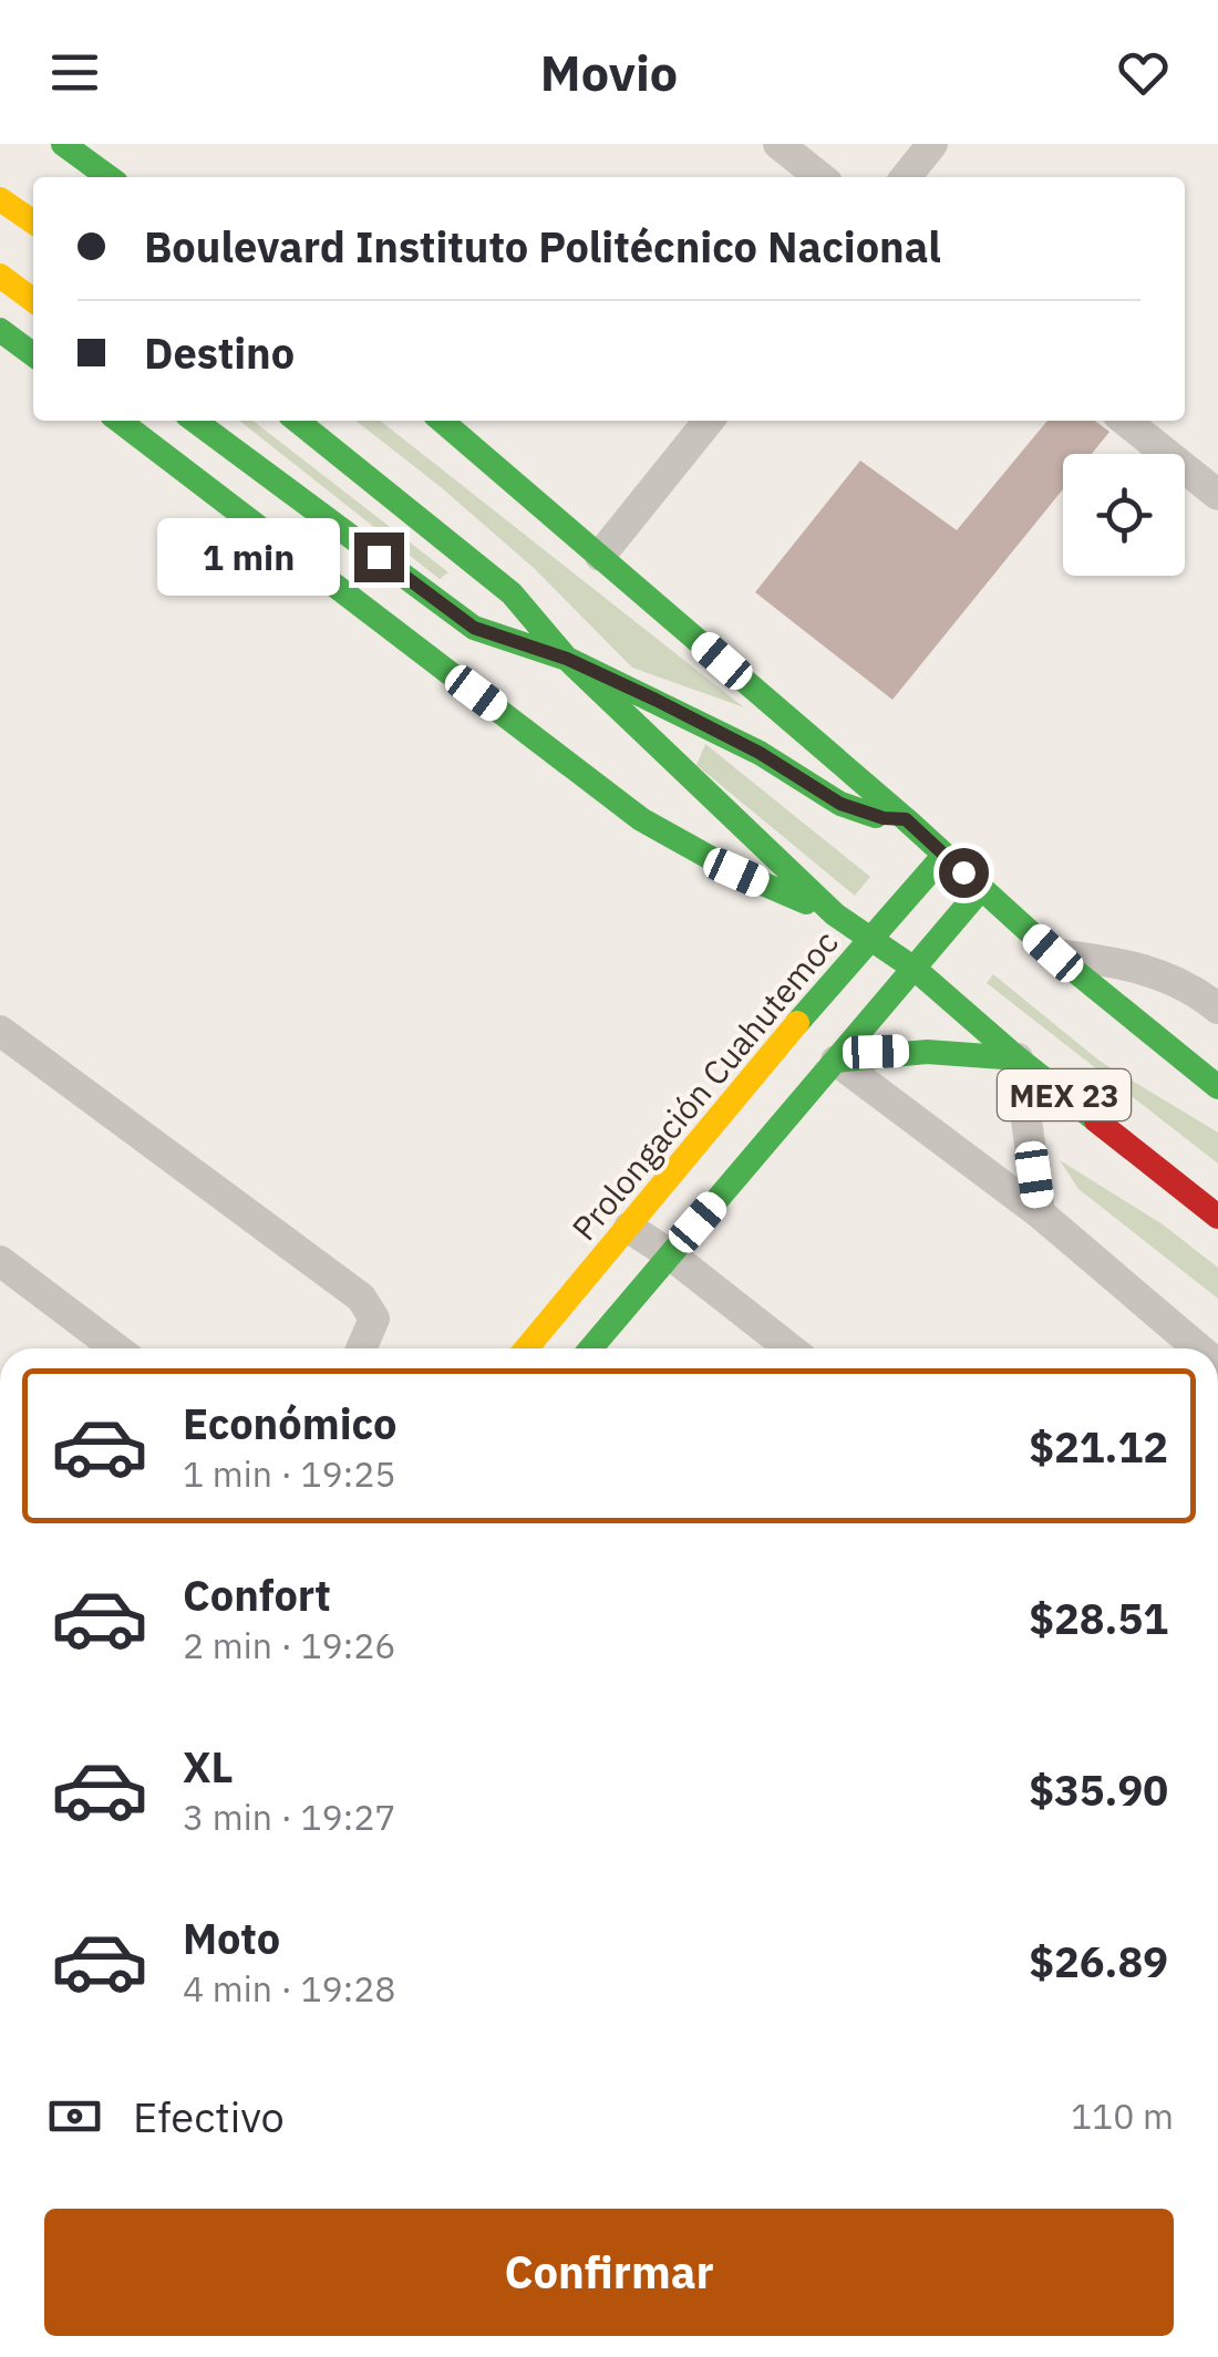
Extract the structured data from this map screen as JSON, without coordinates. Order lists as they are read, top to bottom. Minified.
{"streets":{"main road":["Prolongación Cuahutemoc","MEX 23"]},"crossings":[["Prolongación Cuahutemoc","MEX 23"]],"page":{"header":"Movio","banner":["Boulevard Instituto Politécnico Nacional","Destino"],"bubble":"1 min","list":[{"name":"Económico","note":"1 min · 19:25","value":"$21.12"},{"name":"Confort","note":"2 min · 19:26","value":"$28.51"},{"name":"XL","note":"3 min · 19:27","value":"$35.90"},{"name":"Moto","note":"4 min · 19:28","value":"$26.89"}],"pay":["Efectivo","110 m"],"buttons":"Confirmar"}}
